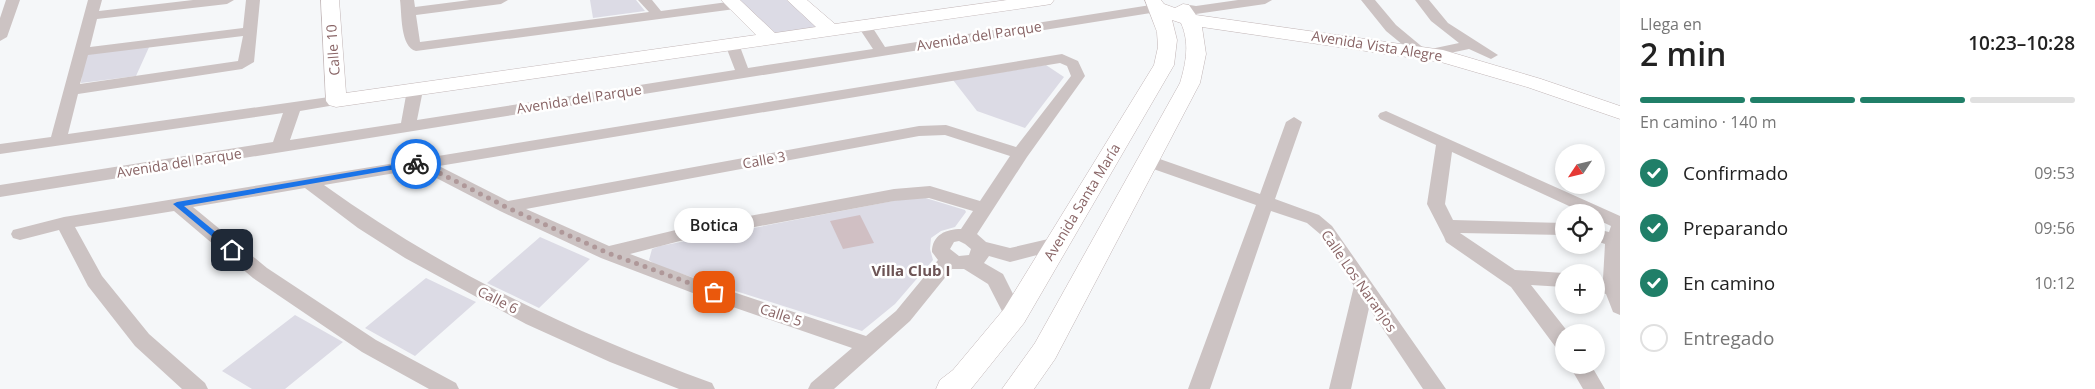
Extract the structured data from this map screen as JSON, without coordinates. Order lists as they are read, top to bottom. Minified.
{"streets":{"street":["Avenida del Parque","Avenida Vista Alegre","Calle 10","Calle 3","Avenida Santa María","Calle Los Naranjos","Calle 6","Calle 5"]},"crossings":[["Avenida del Parque","Avenida Vista Alegre"],["Avenida del Parque","Calle 10"],["Avenida del Parque","Avenida Santa María"],["Avenida Vista Alegre","Avenida Santa María"],["Calle 3","Calle 5"]],"districts":["Villa Club I"],"places":["Botica"],"north":"bottom left","page":{"heading":["2 min","Llega en","10:23–10:28"],"bar":"En camino · 140 m","map_buttons":["+","−"],"list":[["Confirmado","09:53"],["Preparando","09:56"],["En camino","10:12"],"Entregado"],"bubble":"Botica"}}
